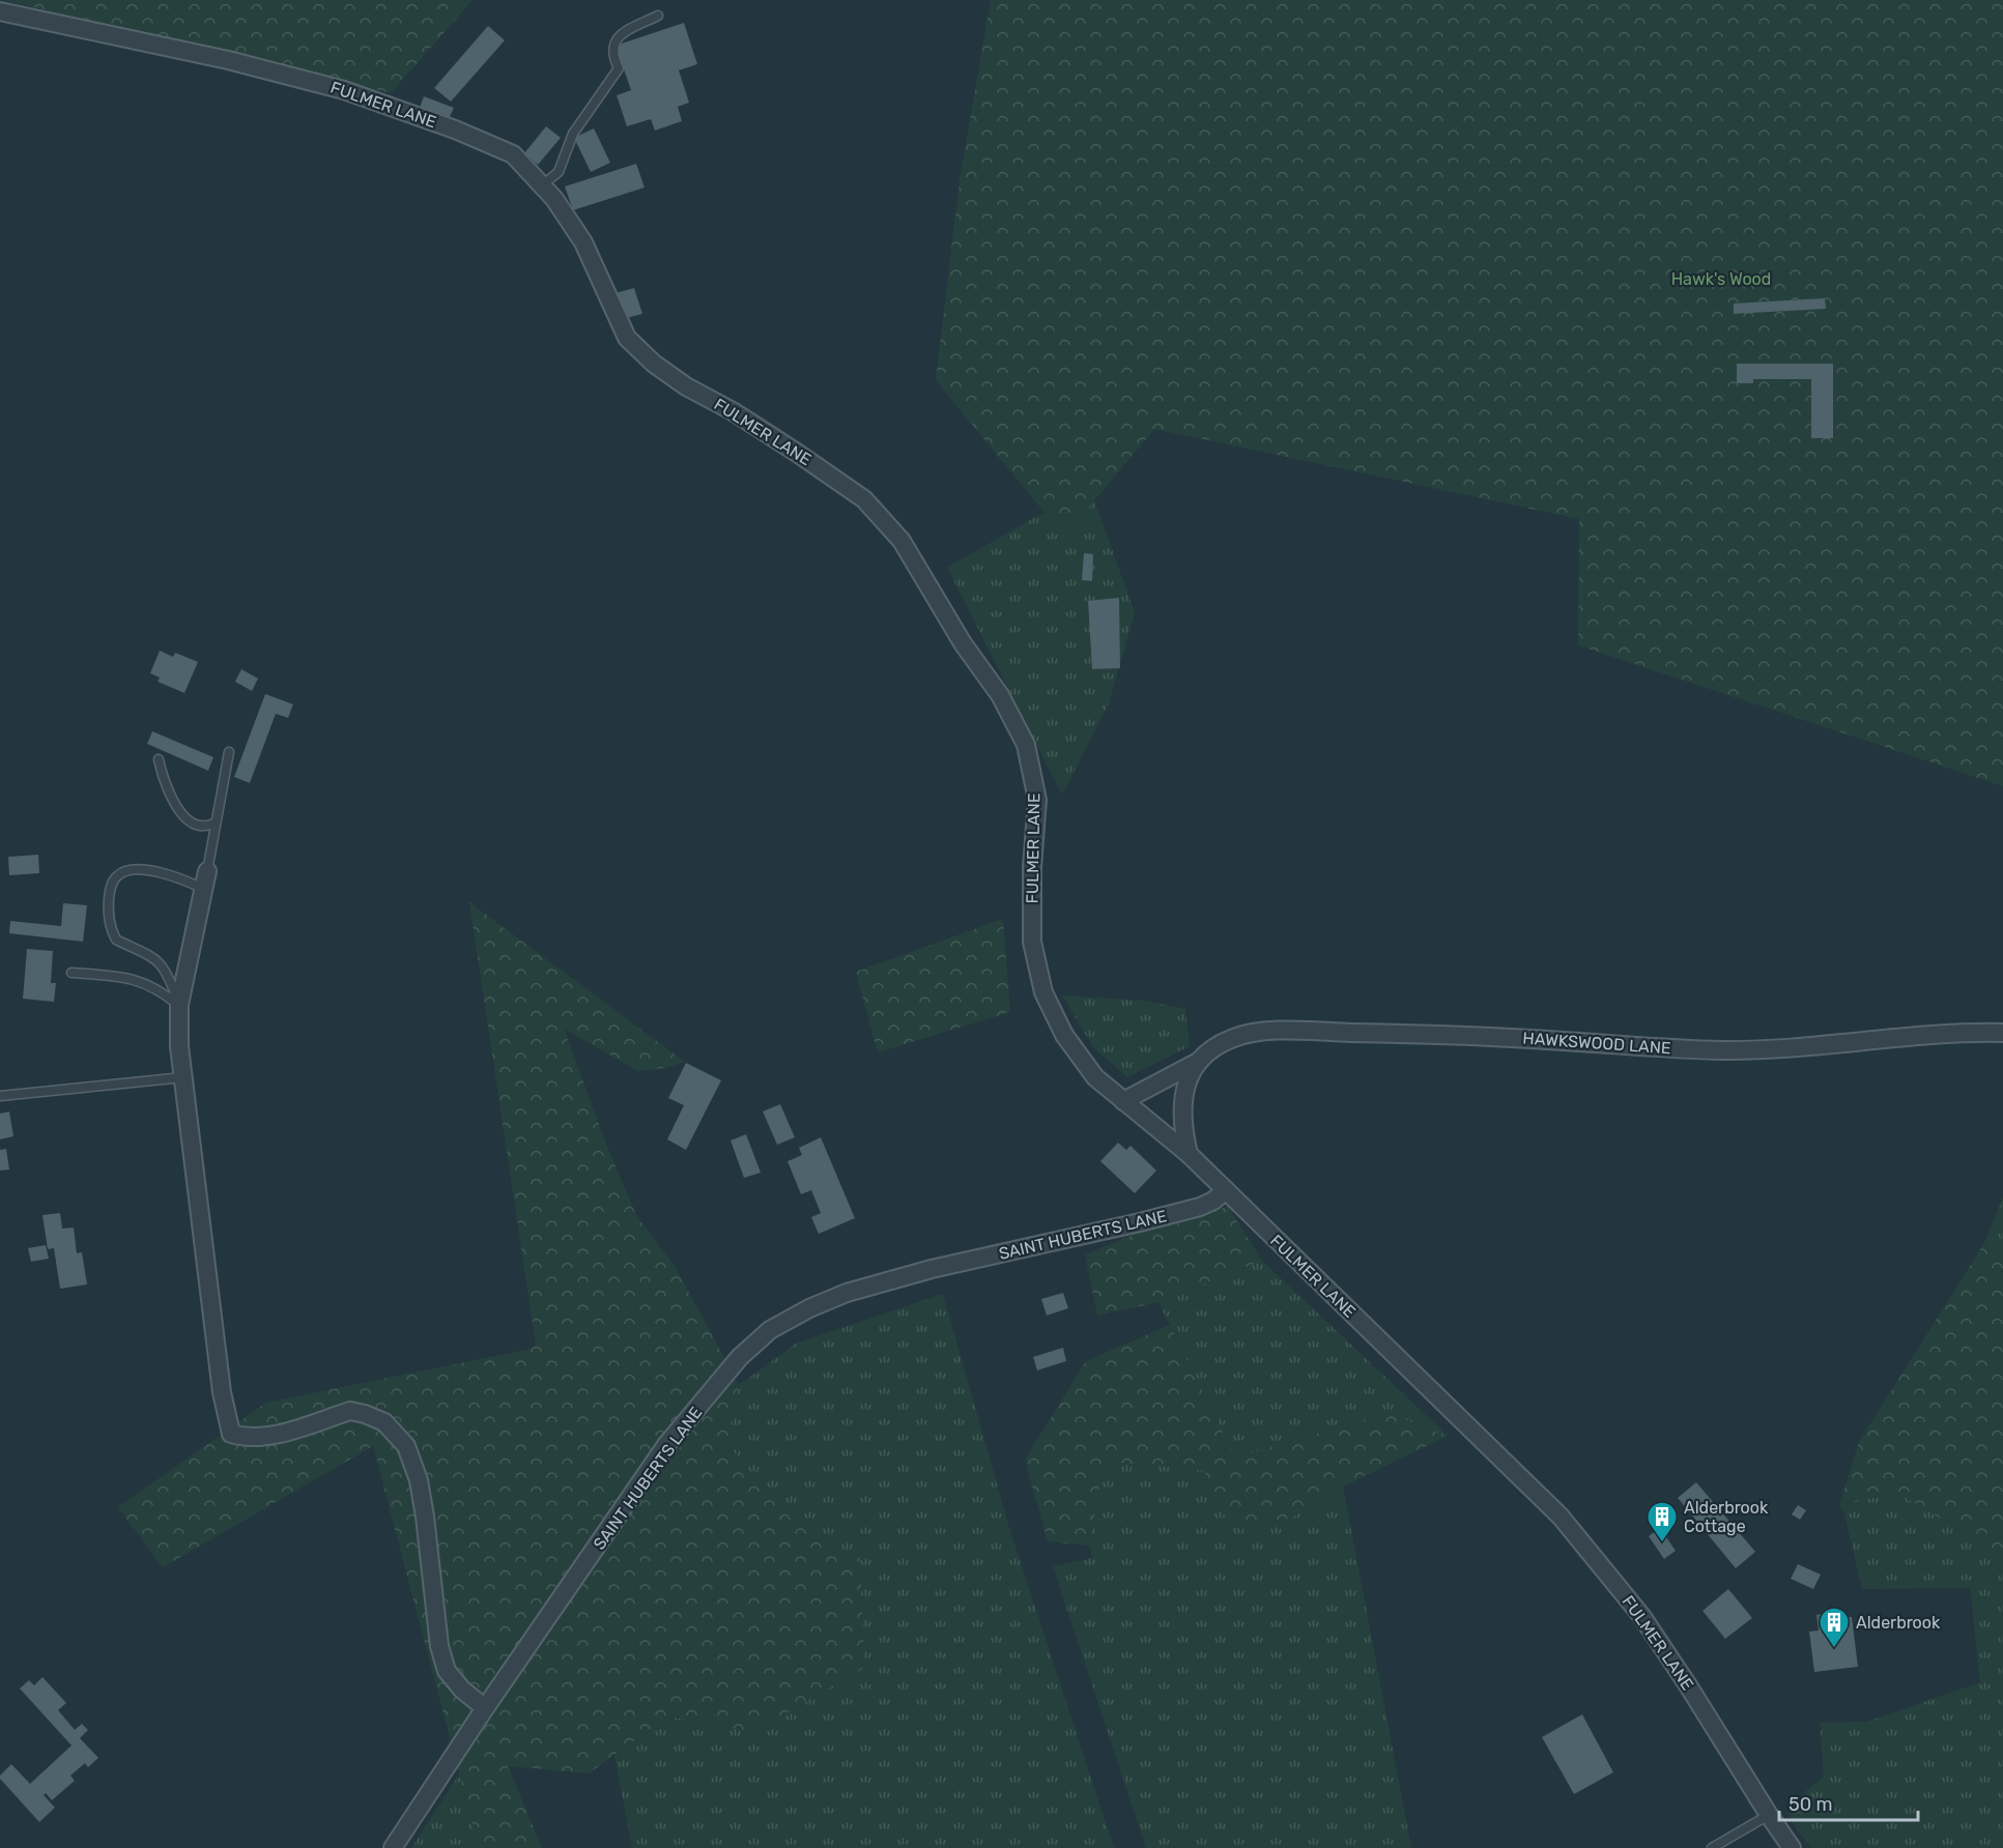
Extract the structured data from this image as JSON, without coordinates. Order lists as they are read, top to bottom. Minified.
{"streets":{"street":["FULMER LANE","HAWKSWOOD LANE","SAINT HUBERTS LANE"]},"crossings":[["FULMER LANE","HAWKSWOOD LANE"],["FULMER LANE","SAINT HUBERTS LANE"]],"parks":["Hawk's Wood"],"places":{"building":["Alderbrook Cottage","Alderbrook"]},"scale_bar":"50 m"}
